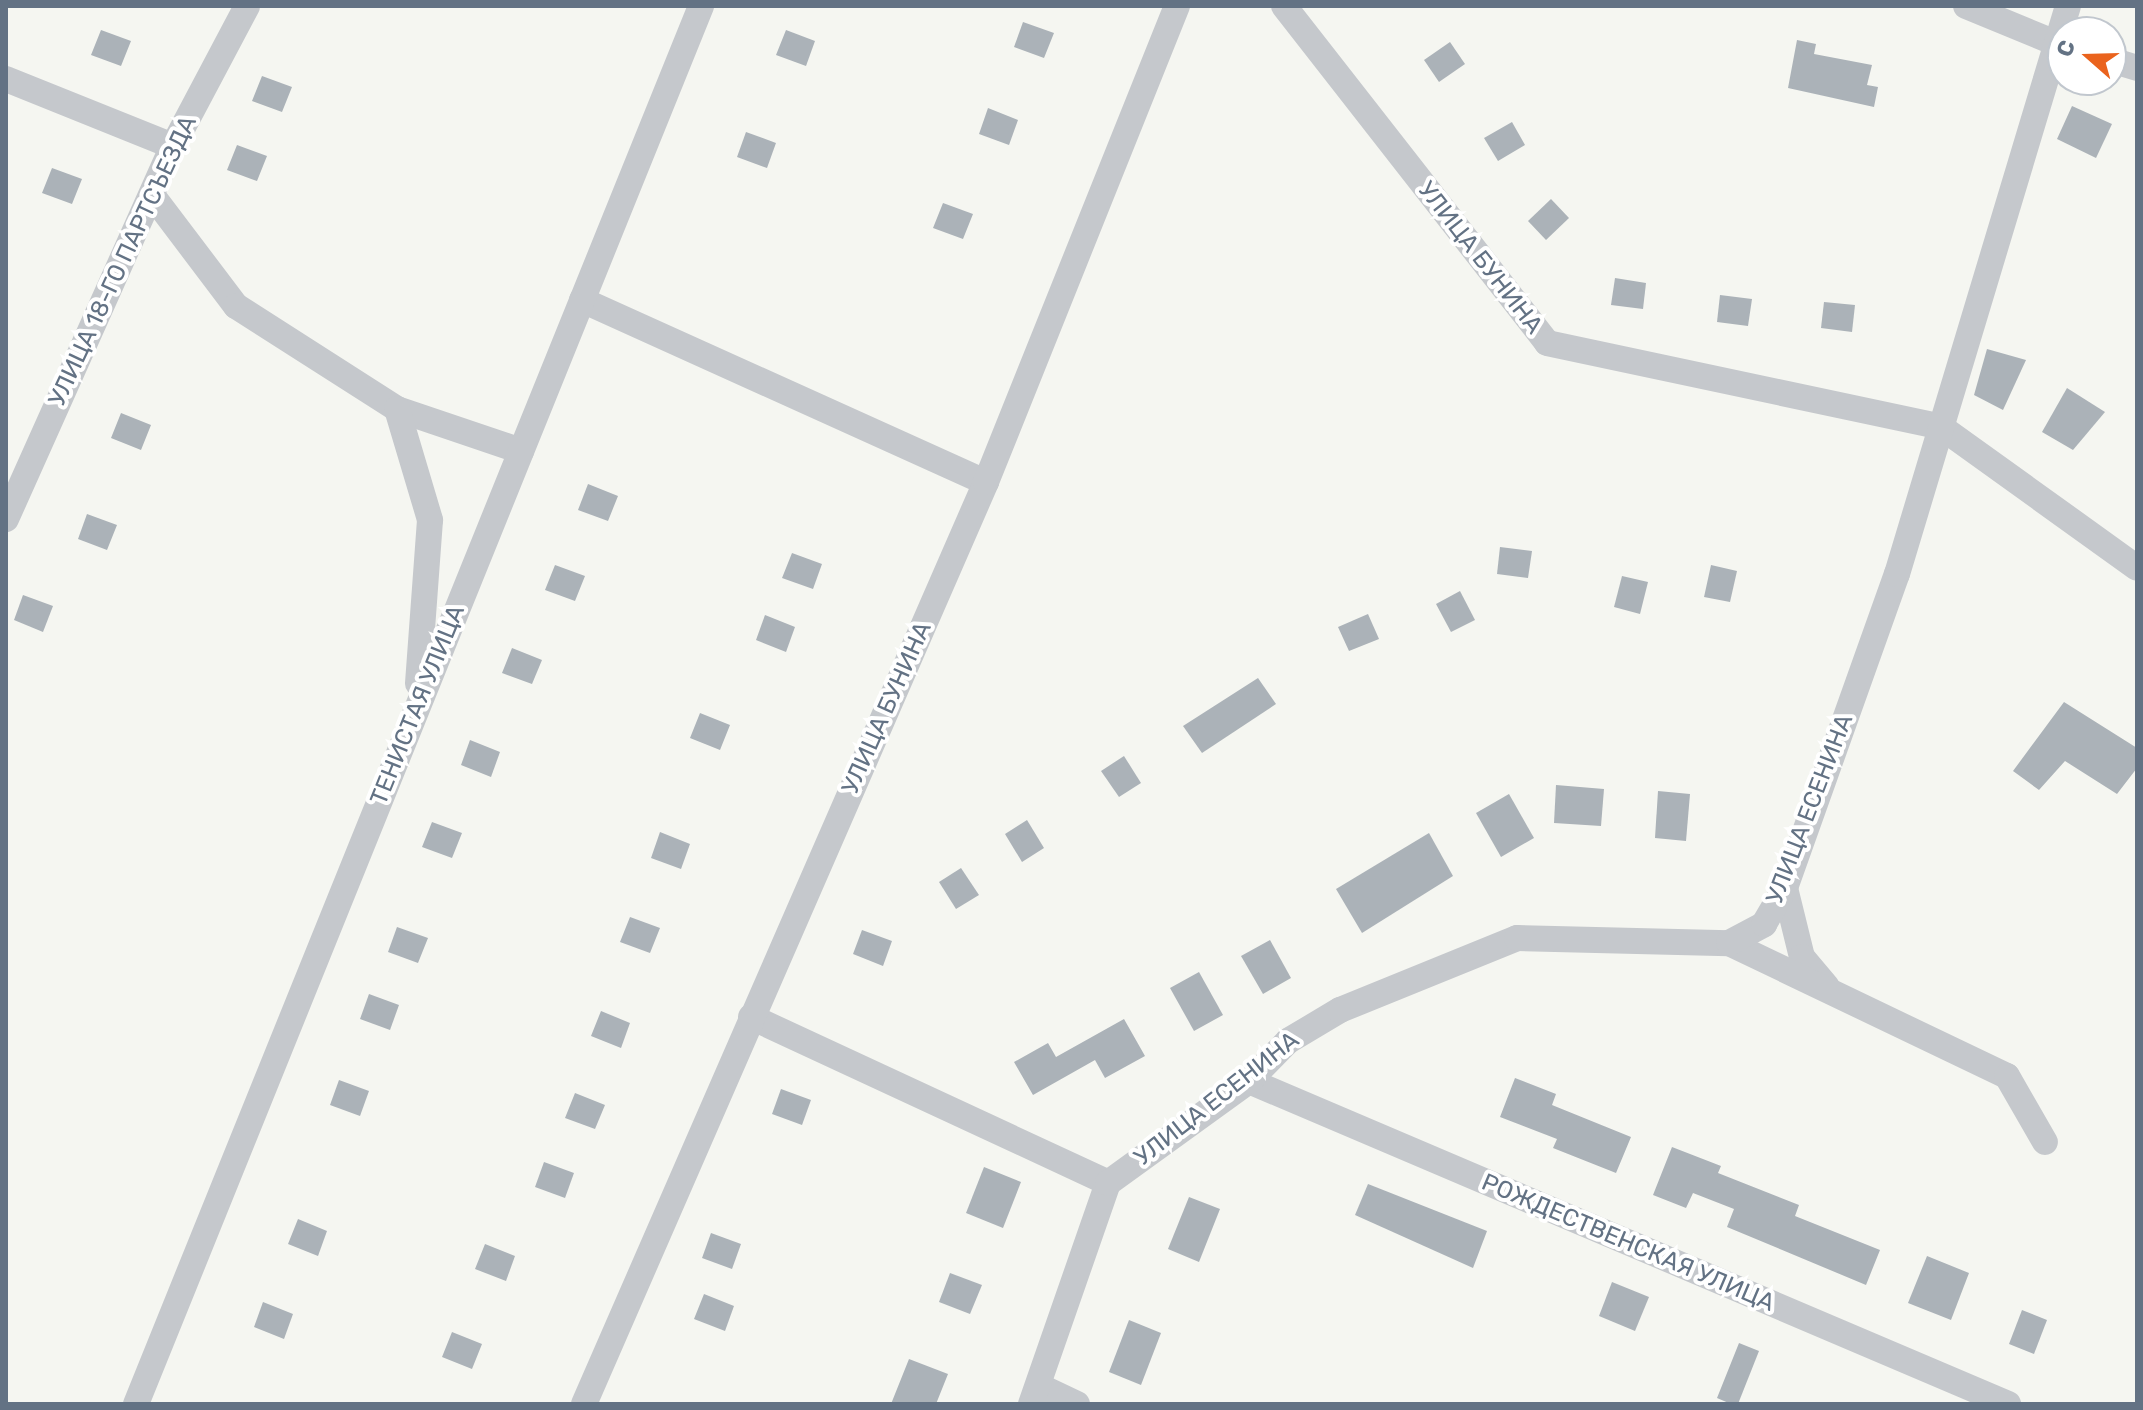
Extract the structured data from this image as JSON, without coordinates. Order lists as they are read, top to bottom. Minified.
{"streets":{"street":["УЛИЦА БУНИНА","УЛИЦА 18-ГО ПАРТСЪЕЗДА","ТЕНИСТАЯ УЛИЦА","УЛИЦА ЕСЕНИНА","РОЖДЕСТВЕНСКАЯ УЛИЦА"]},"crossings":[["УЛИЦА БУНИНА","УЛИЦА ЕСЕНИНА"],["УЛИЦА ЕСЕНИНА","РОЖДЕСТВЕНСКАЯ УЛИЦА"]],"north":"left"}
